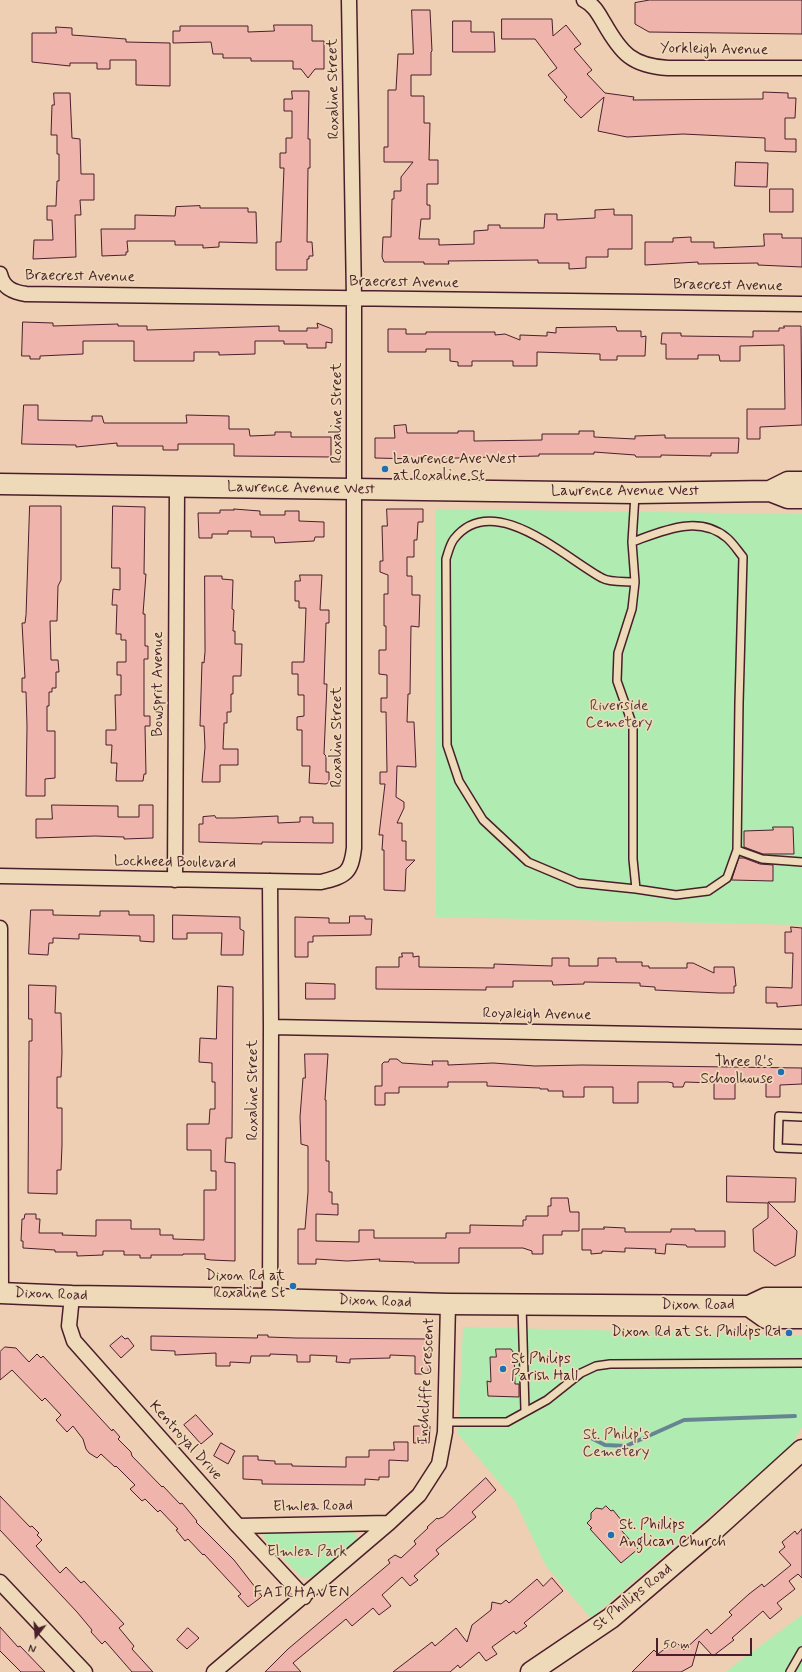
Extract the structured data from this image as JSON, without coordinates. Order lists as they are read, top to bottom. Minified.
{"streets":{"main road":["Lawrence Avenue West","Dixon Road","St Phillips Road"],"street":["Yorkleigh Avenue","Roxaline Street","Braecrest Avenue","Bowsprit Avenue","Lockheed Boulevard","Royaleigh Avenue","Inchcliffe Crescent","Kentroyal Drive","Elmlea Road"]},"crossings":[["Roxaline Street","Braecrest Avenue"],["Roxaline Street","Lawrence Avenue West"],["Roxaline Street","Lockheed Boulevard"],["Roxaline Street","Royaleigh Avenue"],["Roxaline Street","Dixon Road"],["Lawrence Avenue West","Bowsprit Avenue"],["Bowsprit Avenue","Lockheed Boulevard"],["Dixon Road","Inchcliffe Crescent"],["Dixon Road","Kentroyal Drive"],["Inchcliffe Crescent","Kentroyal Drive"],["Inchcliffe Crescent","Elmlea Road"],["Kentroyal Drive","Elmlea Road"]],"districts":["FAIRHAVEN"],"parks":["Riverside Cemetery","St. Philip's Cemetery","Elmlea Park"],"places":["Lawrence Ave West at Roxaline St","Three R's Schoolhouse","Dixon Rd at Roxaline St","Dixon Rd at St. Phillips Rd","St Philips Parish Hall","St. Phillips Anglican Church"],"scale_bar":"50 m","north":"bottom"}
